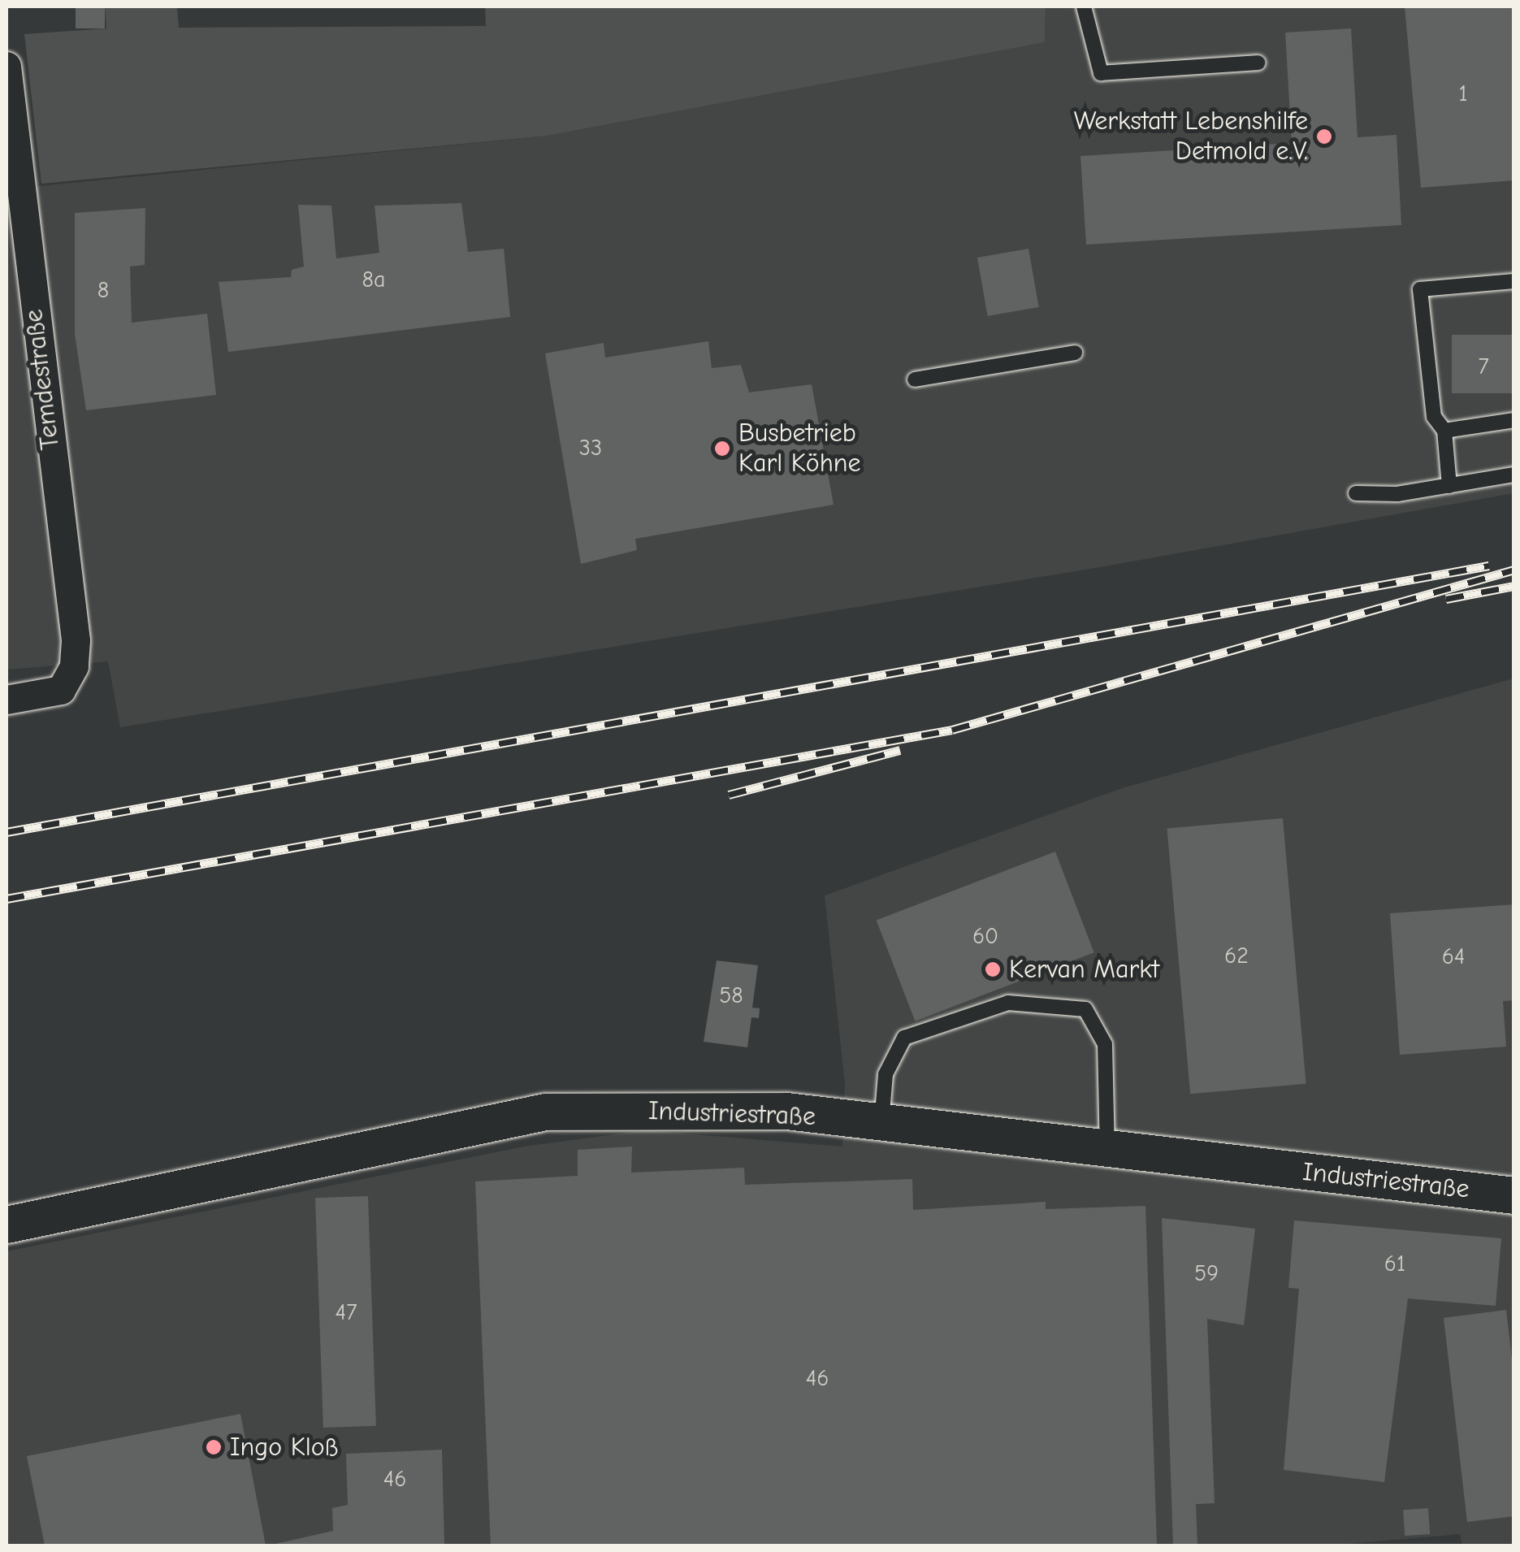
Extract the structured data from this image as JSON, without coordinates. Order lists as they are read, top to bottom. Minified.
{"streets":{"street":["Temdestraße","Industriestraße"]},"places":["Werkstatt Lebenshilfe Detmold e.V.","Busbetrieb Karl Köhne","Kervan Markt","Ingo Kloß"],"house_numbers":["1","8a","8","7","33","60","62","64","58","61","59","47","46","46"]}
